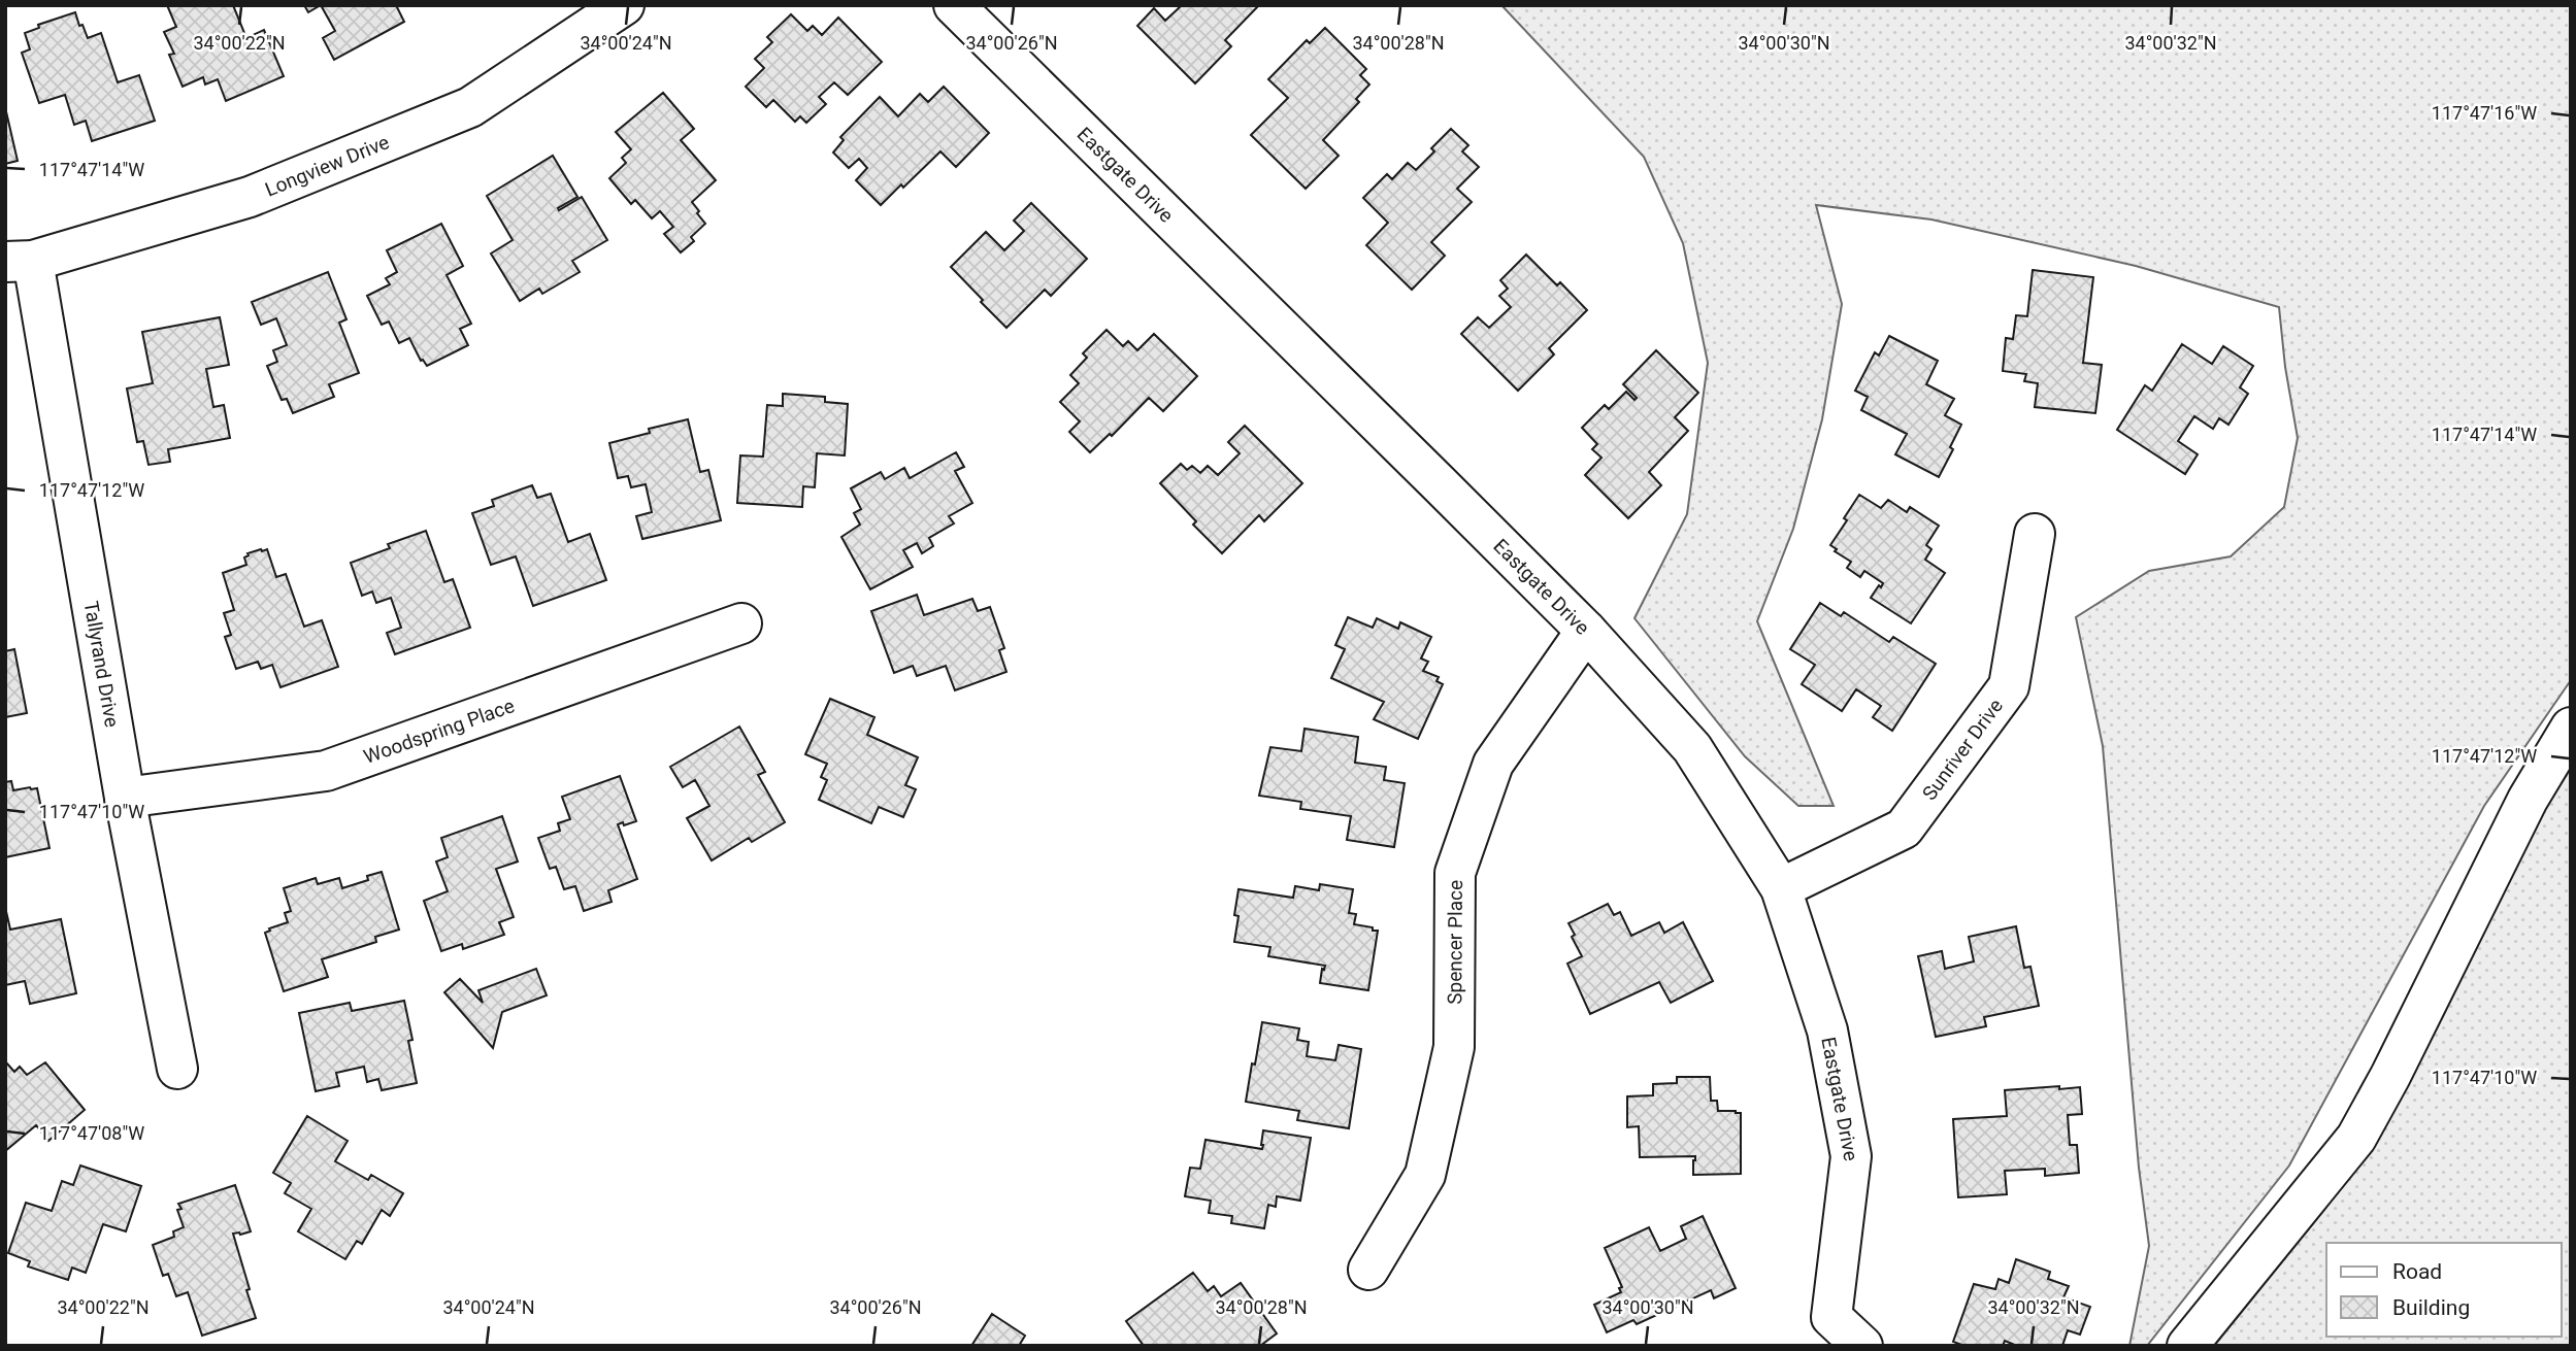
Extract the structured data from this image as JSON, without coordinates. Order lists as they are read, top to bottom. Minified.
{"streets":{"street":["Longview Drive","Eastgate Drive","Tallyrand Drive","Woodspring Place","Sunriver Drive","Spencer Place"]},"crossings":[["Longview Drive","Tallyrand Drive"],["Eastgate Drive","Sunriver Drive"],["Eastgate Drive","Spencer Place"],["Tallyrand Drive","Woodspring Place"]],"legend":["Road","Building"],"coordinates":["34°00'22\"N","34°00'24\"N","34°00'26\"N","34°00'28\"N","34°00'30\"N","34°00'32\"N","117°47'16\"W","117°47'14\"W","117°47'12\"W","117°47'10\"W","117°47'08\"W"]}
